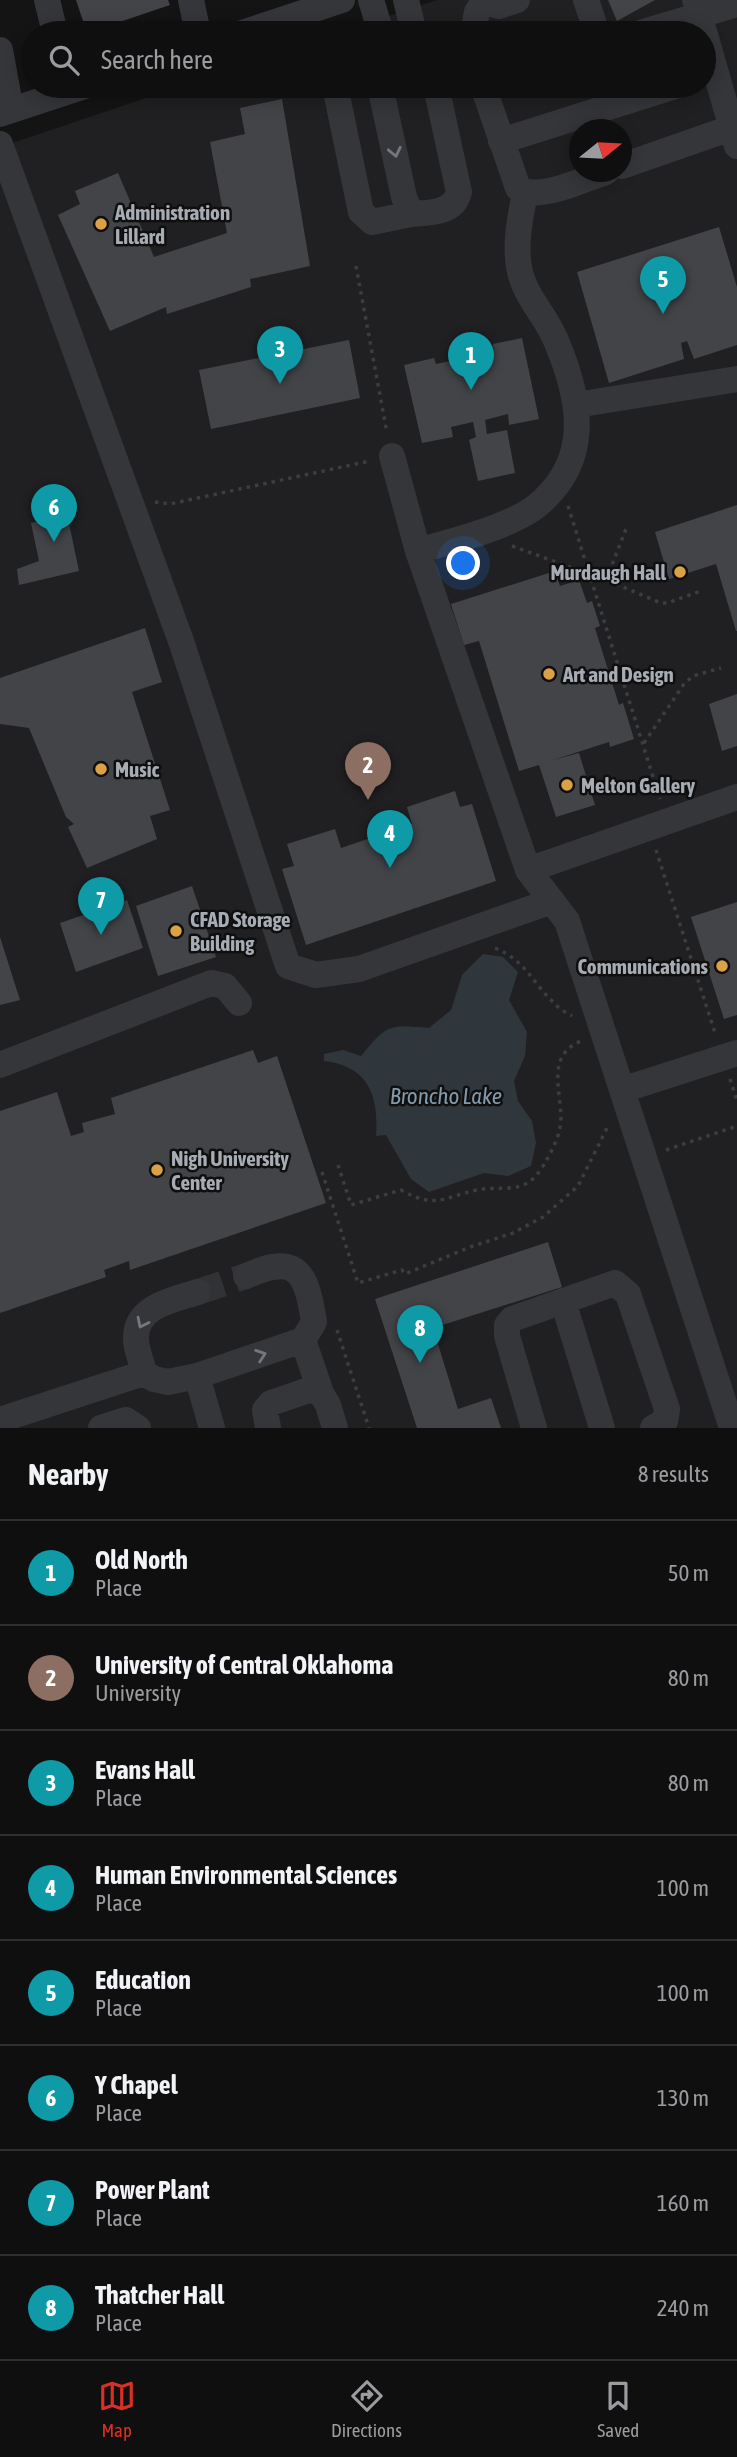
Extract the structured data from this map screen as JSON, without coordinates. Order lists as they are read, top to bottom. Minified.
{"water":["Broncho Lake"],"places":["Administration Lillard","Murdaugh Hall","Art and Design","Music","Melton Gallery","CFAD Storage Building","Communications","Nigh University Center"],"north":"right","page":{"search":"Search here","pins":["5","3","1","6","2","4","7","8"],"heading":["Nearby","8 results"],"list":[{"mark":"1","name":"Old North","note":"Place","value":"50 m"},{"mark":"2","name":"University of Central Oklahoma","note":"University","value":"80 m"},{"mark":"3","name":"Evans Hall","note":"Place","value":"80 m"},{"mark":"4","name":"Human Environmental Sciences","note":"Place","value":"100 m"},{"mark":"5","name":"Education","note":"Place","value":"100 m"},{"mark":"6","name":"Y Chapel","note":"Place","value":"130 m"},{"mark":"7","name":"Power Plant","note":"Place","value":"160 m"},{"mark":"8","name":"Thatcher Hall","note":"Place","value":"240 m"}],"nav":["Map","Directions","Saved"]}}
